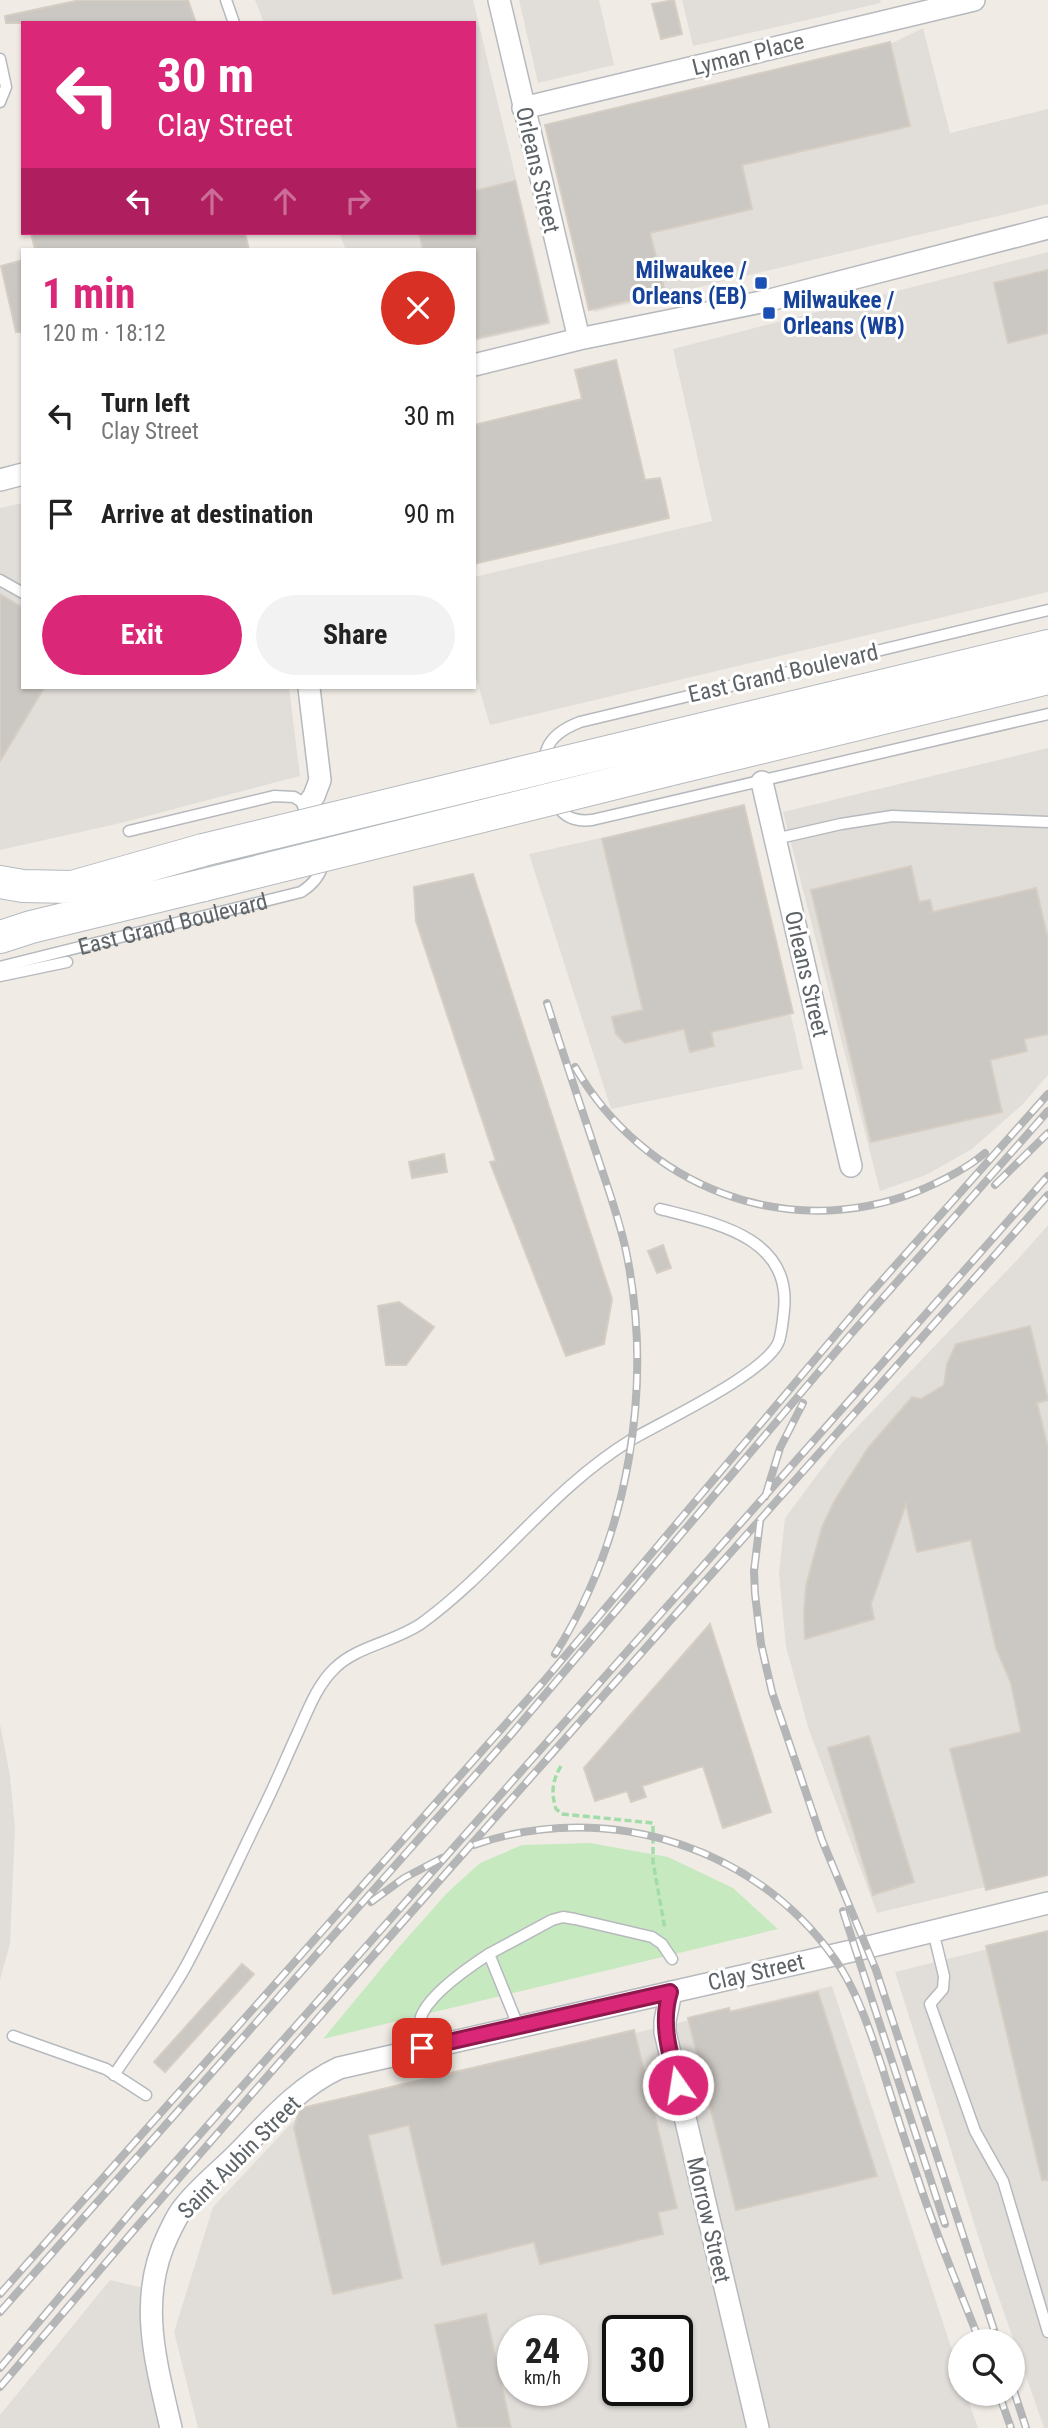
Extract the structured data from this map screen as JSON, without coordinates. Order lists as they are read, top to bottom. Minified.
{"streets":{"main road":["East Grand Boulevard"],"street":["Lyman Place","Orleans Street","Clay Street","Saint Aubin Street","Morrow Street"]},"crossings":[["Lyman Place","Orleans Street"],["Orleans Street","East Grand Boulevard"],["Clay Street","Saint Aubin Street"],["Clay Street","Morrow Street"]],"places":{"transit":["Milwaukee / Orleans (EB)","Milwaukee / Orleans (WB)"]},"page":{"turn":["30 m","Clay Street"],"heading":["1 min","120 m · 18:12"],"list":[{"name":"Turn left","note":"Clay Street","value":"30 m"},{"name":"Arrive at destination","value":"90 m"}],"buttons":["Exit","Share"],"speed":"24 km/h","limit":"30"}}
